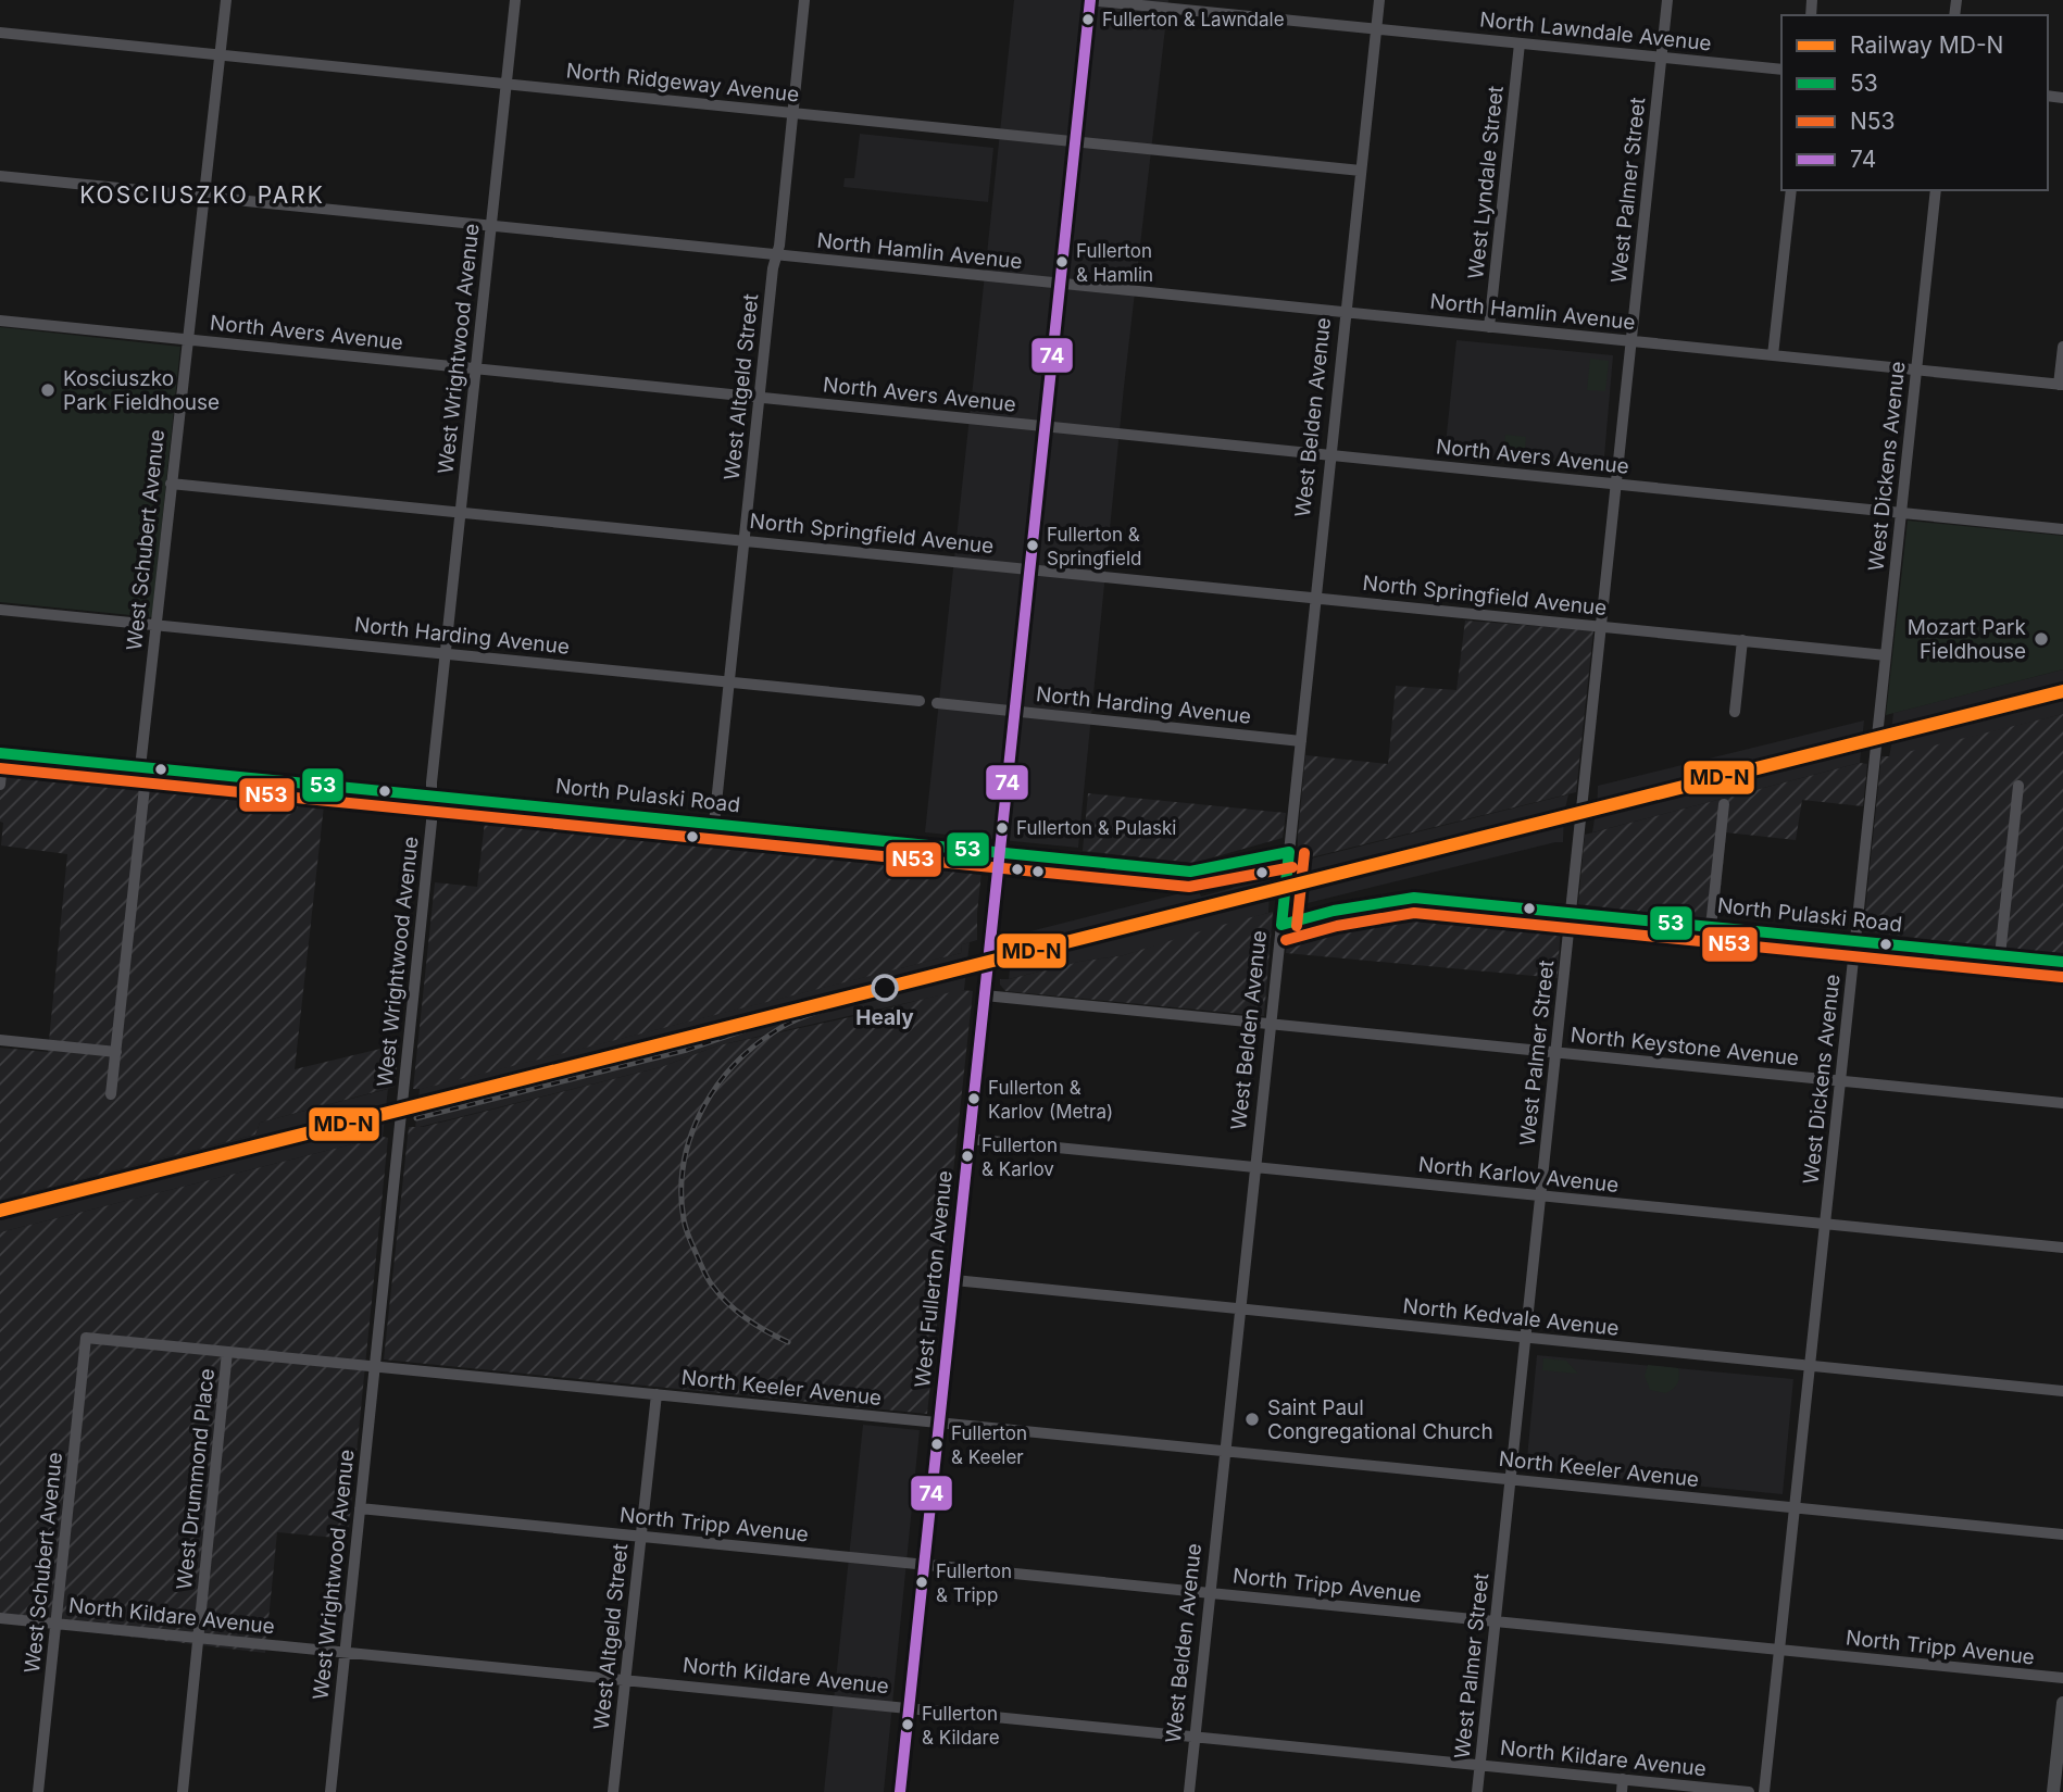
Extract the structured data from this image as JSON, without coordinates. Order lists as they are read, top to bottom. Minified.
{"streets":{"main road":["West Belden Avenue","North Pulaski Road","West Fullerton Avenue"],"street":["North Lawndale Avenue","North Ridgeway Avenue","West Lyndale Street","West Palmer Street","North Hamlin Avenue","North Avers Avenue","West Wrightwood Avenue","West Altgeld Street","West Dickens Avenue","North Springfield Avenue","West Schubert Avenue","North Harding Avenue","North Keystone Avenue","North Karlov Avenue","North Kedvale Avenue","North Keeler Avenue","West Drummond Place","North Tripp Avenue","North Kildare Avenue"]},"crossings":[["North Lawndale Avenue","West Lyndale Street"],["North Lawndale Avenue","West Palmer Street"],["North Lawndale Avenue","West Belden Avenue"],["North Lawndale Avenue","West Fullerton Avenue"],["North Ridgeway Avenue","West Wrightwood Avenue"],["North Ridgeway Avenue","West Altgeld Street"],["North Ridgeway Avenue","West Belden Avenue"],["North Ridgeway Avenue","West Schubert Avenue"],["North Ridgeway Avenue","West Fullerton Avenue"],["West Lyndale Street","North Hamlin Avenue"],["West Palmer Street","North Hamlin Avenue"],["West Palmer Street","North Avers Avenue"],["West Palmer Street","North Springfield Avenue"],["West Palmer Street","North Pulaski Road"],["West Palmer Street","North Keystone Avenue"],["West Palmer Street","North Karlov Avenue"],["West Palmer Street","North Kedvale Avenue"],["West Palmer Street","North Keeler Avenue"],["West Palmer Street","North Tripp Avenue"],["West Palmer Street","North Kildare Avenue"],["North Hamlin Avenue","West Wrightwood Avenue"],["North Hamlin Avenue","West Altgeld Street"],["North Hamlin Avenue","West Belden Avenue"],["North Hamlin Avenue","West Dickens Avenue"],["North Hamlin Avenue","West Schubert Avenue"],["North Hamlin Avenue","West Fullerton Avenue"],["North Avers Avenue","West Wrightwood Avenue"],["North Avers Avenue","West Altgeld Street"],["North Avers Avenue","West Belden Avenue"],["North Avers Avenue","West Dickens Avenue"],["North Avers Avenue","West Schubert Avenue"],["North Avers Avenue","West Fullerton Avenue"],["West Wrightwood Avenue","North Springfield Avenue"],["West Wrightwood Avenue","North Harding Avenue"],["West Wrightwood Avenue","North Pulaski Road"],["West Wrightwood Avenue","North Keeler Avenue"],["West Wrightwood Avenue","North Tripp Avenue"],["West Wrightwood Avenue","North Kildare Avenue"],["West Altgeld Street","North Springfield Avenue"],["West Altgeld Street","North Harding Avenue"],["West Altgeld Street","North Pulaski Road"],["West Altgeld Street","North Keeler Avenue"],["West Altgeld Street","North Tripp Avenue"],["West Altgeld Street","North Kildare Avenue"],["West Belden Avenue","North Springfield Avenue"],["West Belden Avenue","North Harding Avenue"],["West Belden Avenue","North Pulaski Road"],["West Belden Avenue","North Keystone Avenue"],["West Belden Avenue","North Karlov Avenue"],["West Belden Avenue","North Kedvale Avenue"],["West Belden Avenue","North Keeler Avenue"],["West Belden Avenue","North Tripp Avenue"],["West Belden Avenue","North Kildare Avenue"],["West Dickens Avenue","North Springfield Avenue"],["West Dickens Avenue","North Pulaski Road"],["West Dickens Avenue","North Keystone Avenue"],["West Dickens Avenue","North Karlov Avenue"],["West Dickens Avenue","North Kedvale Avenue"],["West Dickens Avenue","North Keeler Avenue"],["West Dickens Avenue","North Tripp Avenue"],["North Springfield Avenue","West Schubert Avenue"],["North Springfield Avenue","West Fullerton Avenue"],["West Schubert Avenue","North Harding Avenue"],["West Schubert Avenue","North Pulaski Road"],["West Schubert Avenue","North Keeler Avenue"],["West Schubert Avenue","North Kildare Avenue"],["North Harding Avenue","West Fullerton Avenue"],["North Pulaski Road","West Fullerton Avenue"],["North Keystone Avenue","West Fullerton Avenue"],["North Karlov Avenue","West Fullerton Avenue"],["West Fullerton Avenue","North Kedvale Avenue"],["West Fullerton Avenue","North Keeler Avenue"],["West Fullerton Avenue","North Tripp Avenue"],["West Fullerton Avenue","North Kildare Avenue"],["North Keeler Avenue","West Drummond Place"],["West Drummond Place","North Kildare Avenue"]],"districts":["KOSCIUSZKO PARK"],"places":["Fullerton & Lawndale","Fullerton & Hamlin","Kosciuszko Park Fieldhouse","Fullerton & Springfield","Mozart Park Fieldhouse","Fullerton & Pulaski","Healy","Fullerton & Karlov (Metra)","Fullerton & Karlov","Saint Paul Congregational Church","Fullerton & Keeler","Fullerton & Tripp","Fullerton & Kildare"],"lines":["transit line 74","rail line MD-N","transit line 53","transit line N53"],"legend":["Railway MD-N","53","N53","74"]}
